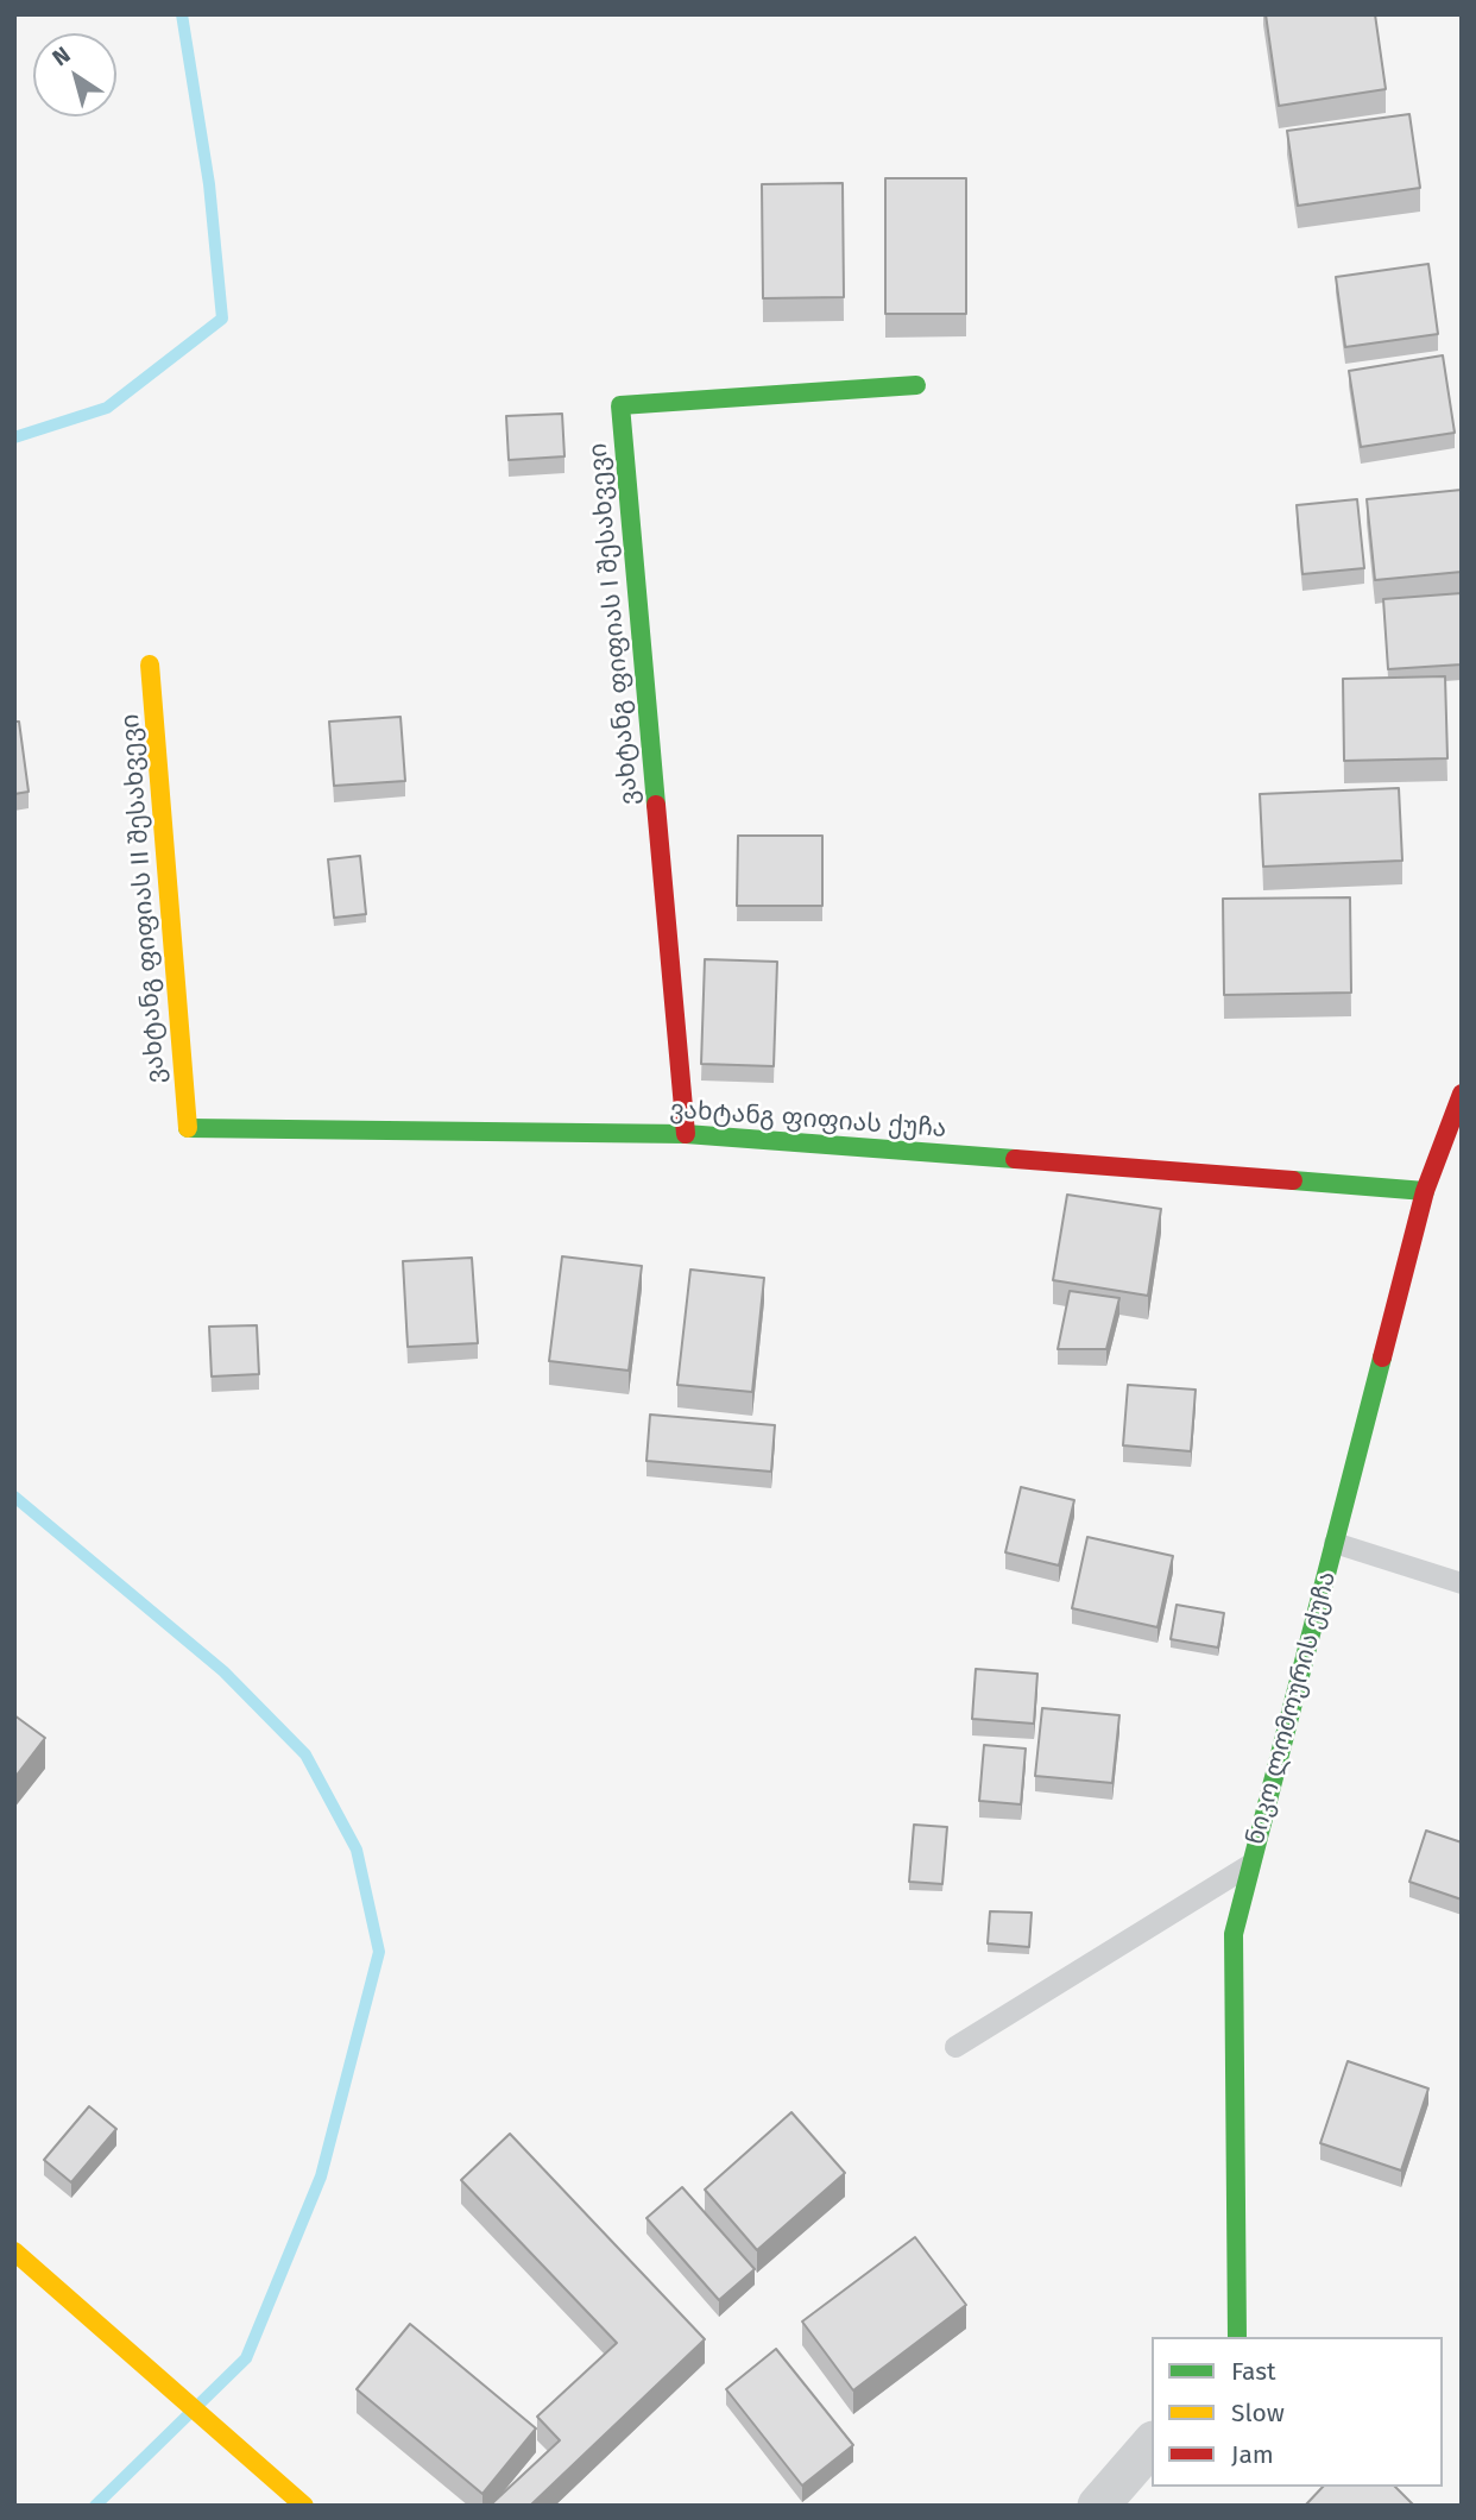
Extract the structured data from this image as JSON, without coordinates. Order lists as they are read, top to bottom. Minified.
{"streets":{"street":["ვახტანგ ფიფიას I შესახვევი","ვახტანგ ფიფიას II შესახვევი","ვახტანგ ფიფიას ქუჩა","ნიკო ლომოურის ქუჩა"]},"crossings":[["ვახტანგ ფიფიას I შესახვევი","ვახტანგ ფიფიას ქუჩა"],["ვახტანგ ფიფიას II შესახვევი","ვახტანგ ფიფიას ქუჩა"],["ვახტანგ ფიფიას ქუჩა","ნიკო ლომოურის ქუჩა"]],"legend":["Fast","Slow","Jam"],"north":"top left"}
